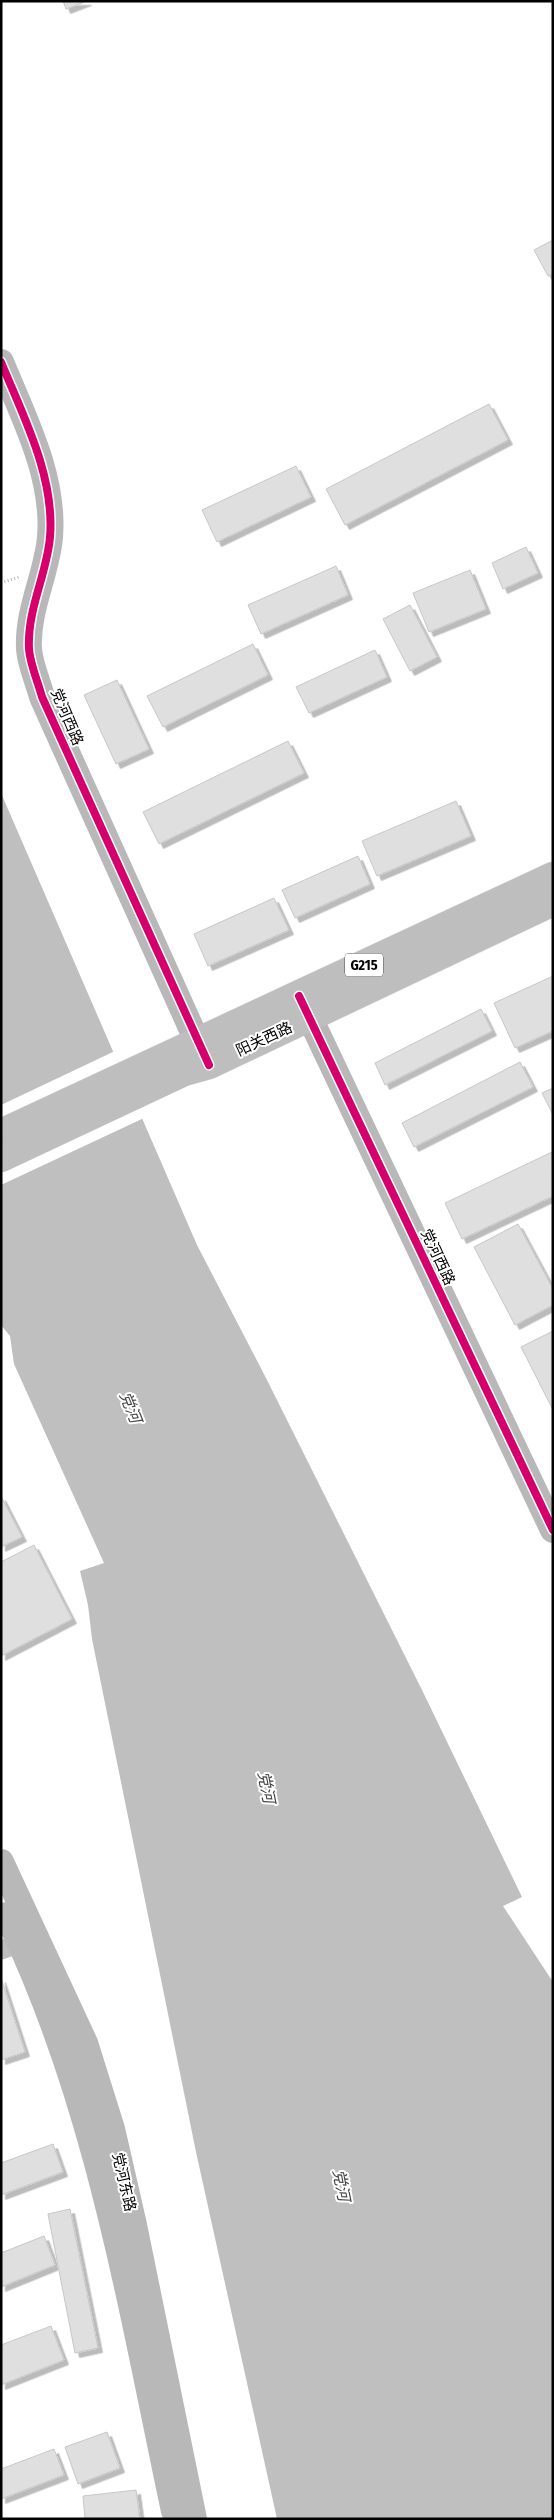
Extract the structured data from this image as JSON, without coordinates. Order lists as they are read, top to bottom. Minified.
{"streets":{"highway":["G215","阳关西路"],"main road":["党河西路","党河东路"]},"crossings":[["党河西路","阳关西路"]],"water":["党河"]}
